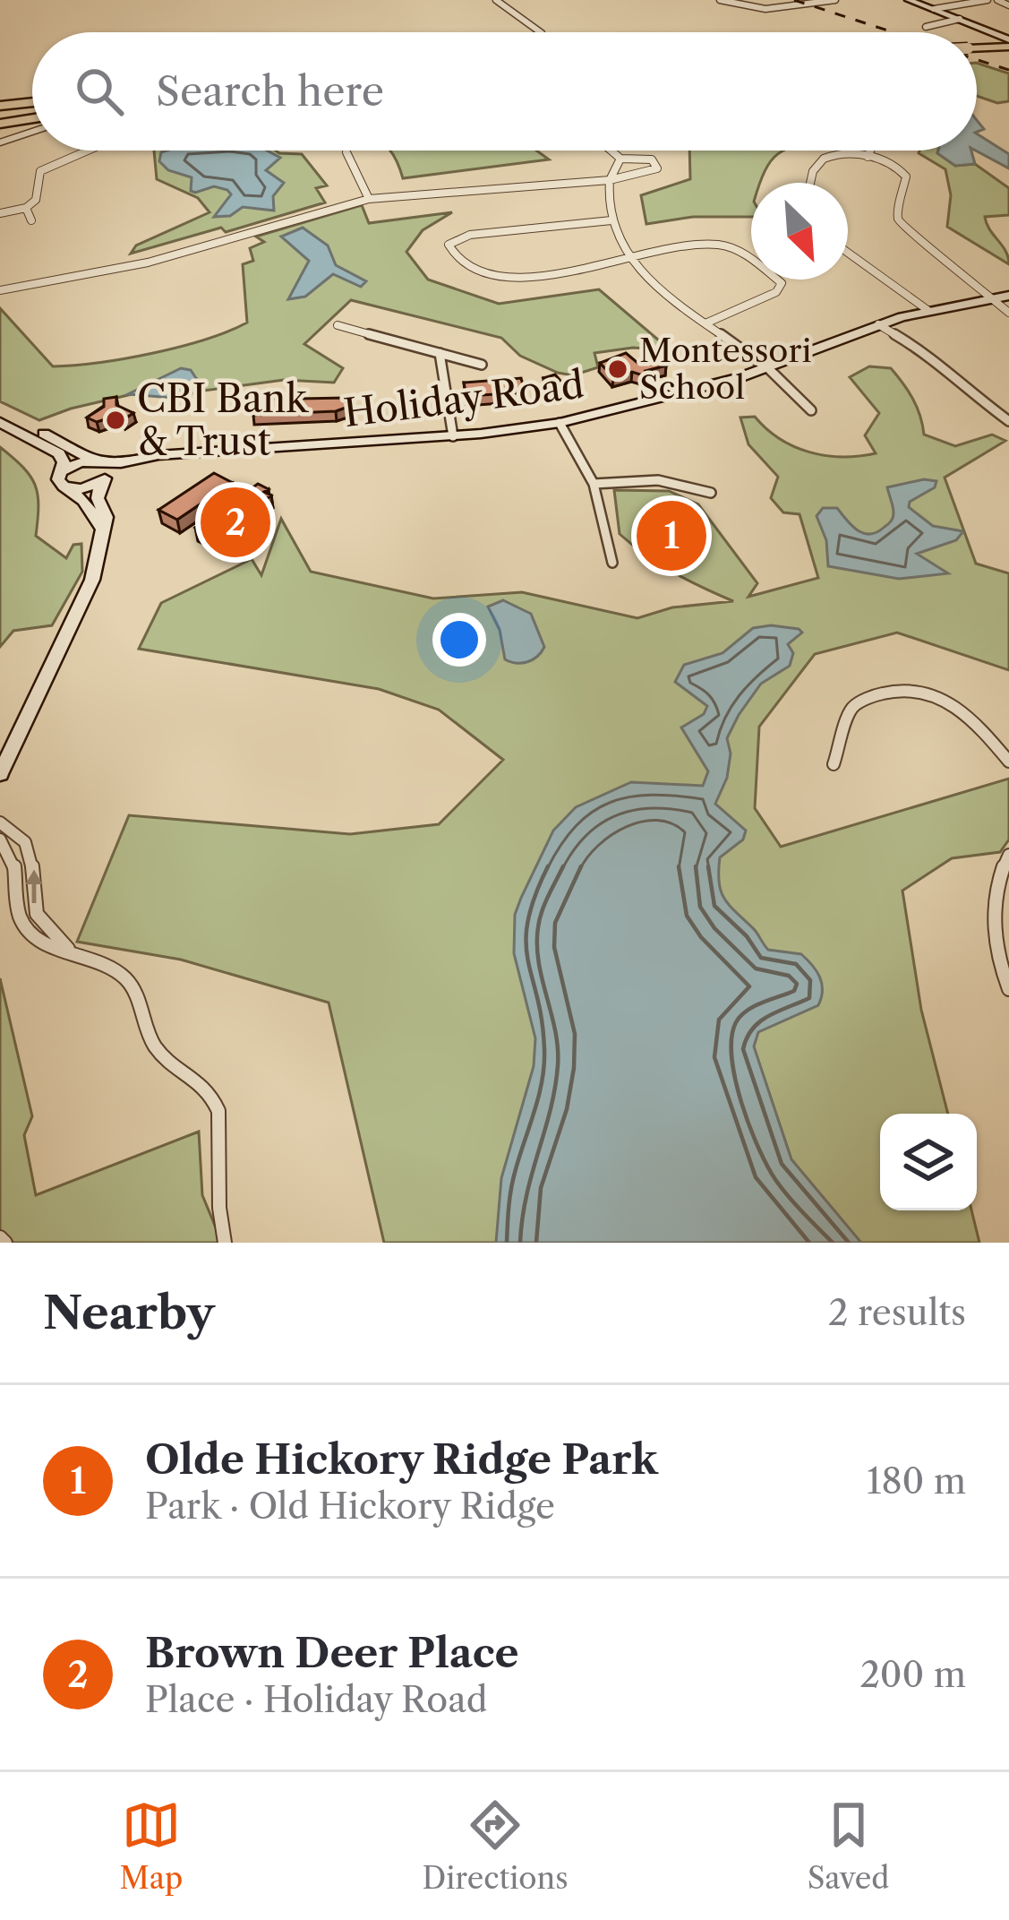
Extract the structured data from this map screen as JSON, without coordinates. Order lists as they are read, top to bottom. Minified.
{"streets":{"street":["Holiday Road"]},"places":["Montessori School","CBI Bank & Trust"],"north":"bottom right","page":{"search":"Search here","pins":["2","1"],"heading":["Nearby","2 results"],"list":[{"mark":"1","name":"Olde Hickory Ridge Park","note":"Park · Old Hickory Ridge","value":"180 m"},{"mark":"2","name":"Brown Deer Place","note":"Place · Holiday Road","value":"200 m"}],"nav":["Map","Directions","Saved"]}}
